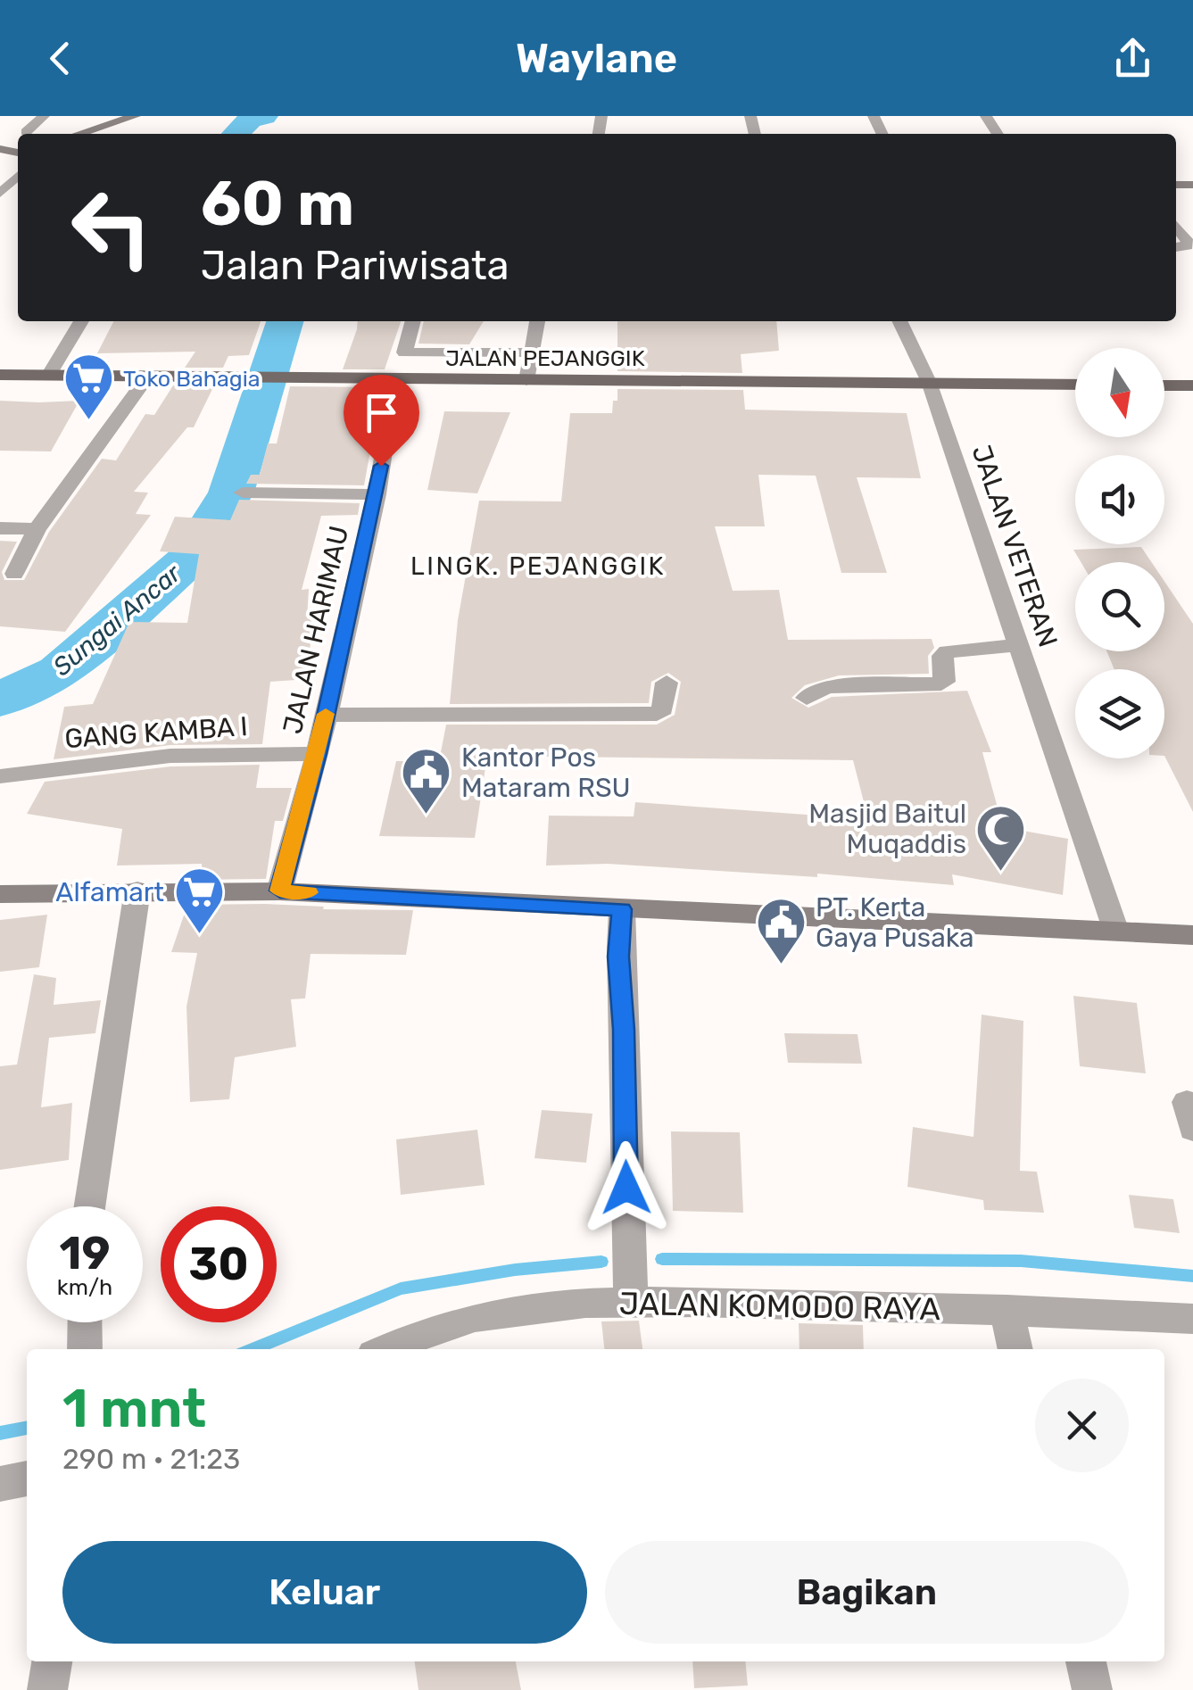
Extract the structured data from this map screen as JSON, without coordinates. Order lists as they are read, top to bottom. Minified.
{"streets":{"main road":["JALAN PEJANGGIK"],"street":["JALAN VETERAN","JALAN HARIMAU","GANG KAMBA I","JALAN KOMODO RAYA"]},"crossings":[["JALAN PEJANGGIK","JALAN VETERAN"],["JALAN PEJANGGIK","JALAN HARIMAU"],["JALAN HARIMAU","GANG KAMBA I"]],"districts":["LINGK. PEJANGGIK"],"water":["Sungai Ancar"],"places":{"supermarket":["Toko Bahagia","Alfamart"],"public building":["Kantor Pos Mataram RSU","PT. Kerta Gaya Pusaka"],"mosque":["Masjid Baitul Muqaddis"]},"north":"bottom","page":{"header":"Waylane","turn":["60 m","Jalan Pariwisata"],"speed":"19 km/h","limit":"30","heading":["1 mnt","290 m · 21:23"],"buttons":["Keluar","Bagikan"]}}
